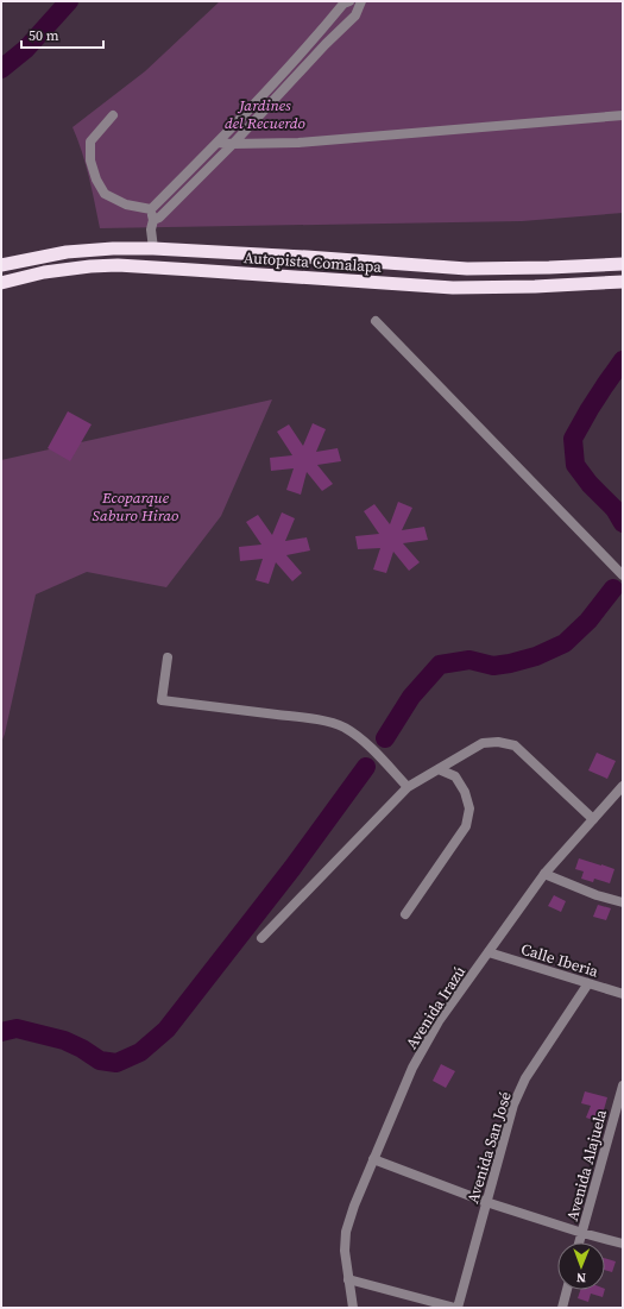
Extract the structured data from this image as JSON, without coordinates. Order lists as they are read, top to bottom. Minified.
{"streets":{"highway":["Autopista Comalapa"],"street":["Calle Iberia","Avenida Irazú","Avenida San José","Avenida Alajuela"]},"crossings":[["Calle Iberia","Avenida Irazú"],["Calle Iberia","Avenida San José"]],"parks":["Jardines del Recuerdo","Ecoparque Saburo Hirao"],"scale_bar":"50 m","north":"bottom"}
